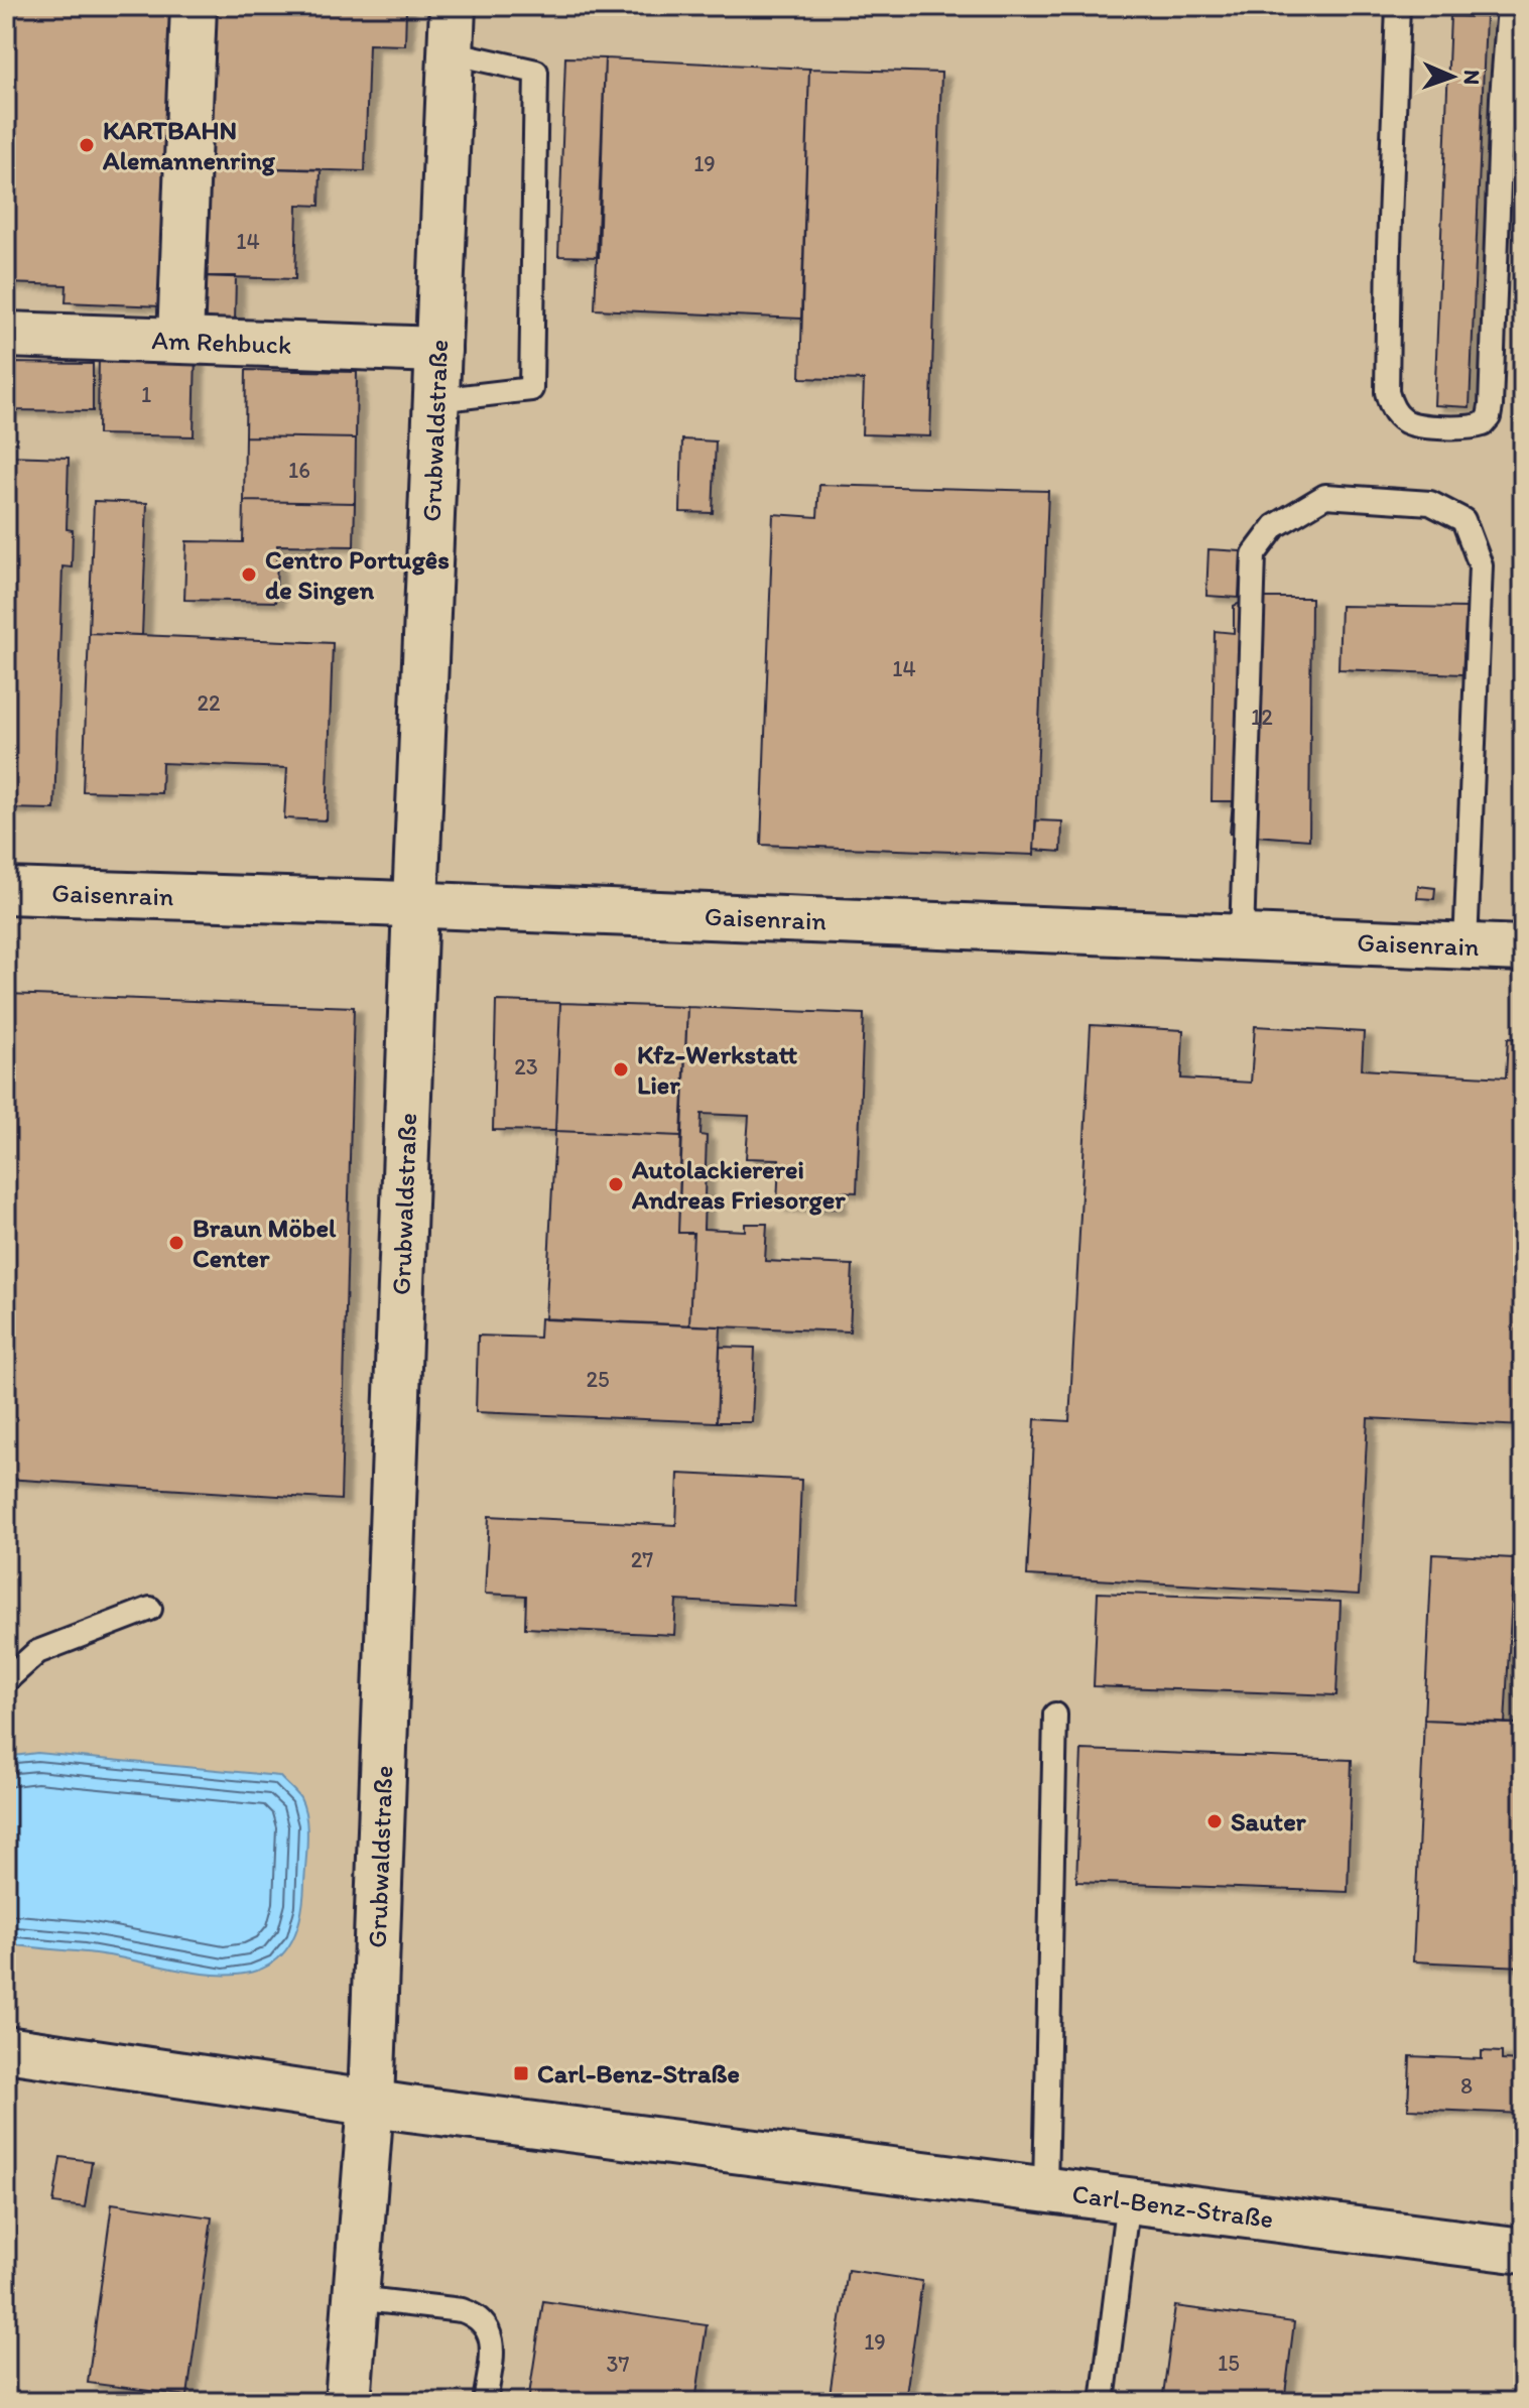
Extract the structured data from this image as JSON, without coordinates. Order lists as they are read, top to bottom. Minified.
{"streets":{"street":["Am Rehbuck","Grubwaldstraße","Gaisenrain","Carl-Benz-Straße"]},"crossings":[["Am Rehbuck","Grubwaldstraße"],["Grubwaldstraße","Gaisenrain"],["Grubwaldstraße","Carl-Benz-Straße"]],"places":{"other":["KARTBAHN Alemannenring","Centro Portugês de Singen","Kfz-Werkstatt Lier","Autolackiererei Andreas Friesorger","Braun Möbel Center","Sauter"],"transit":["Carl-Benz-Straße"]},"house_numbers":["19","14","1","16","14","22","12","23","25","27","8","19","15","37"],"north":"right"}
